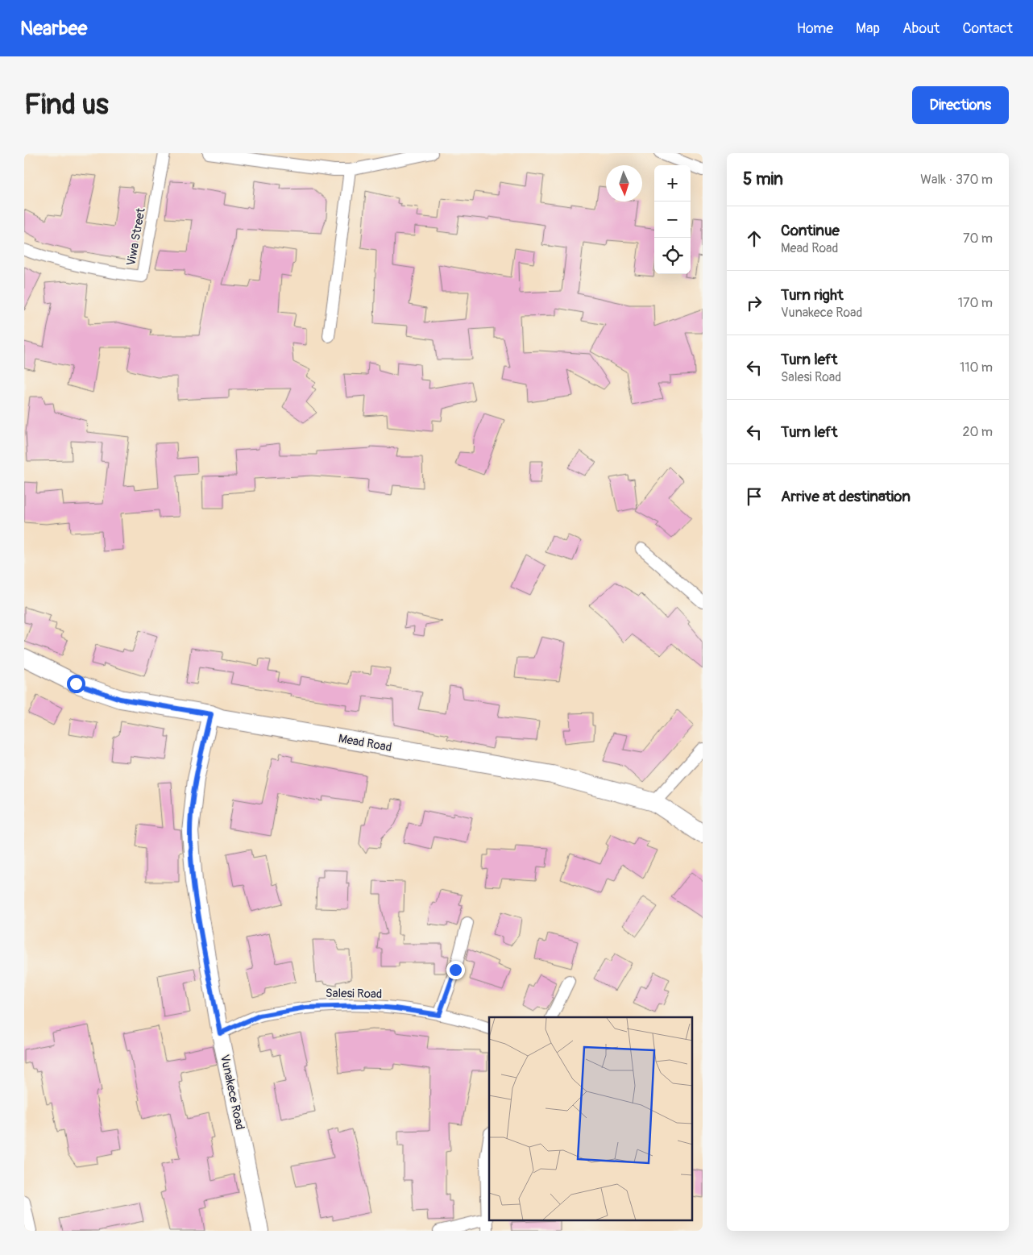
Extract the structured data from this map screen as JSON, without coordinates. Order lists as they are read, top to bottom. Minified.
{"streets":{"main road":["Mead Road","Vunakece Road"],"street":["Viwa Street","Salesi Road"]},"crossings":[["Mead Road","Vunakece Road"],["Salesi Road","Vunakece Road"]],"north":"bottom","page":{"header":"Nearbee","nav":["Home","Map","About","Contact"],"buttons":"Directions","title":"Find us","heading":["5 min","Walk · 370 m"],"map_buttons":["+","−"],"list":[["Continue","Mead Road","70 m"],["Turn right","Vunakece Road","170 m"],["Turn left","Salesi Road","110 m"],["Turn left","20 m"],"Arrive at destination"]}}
